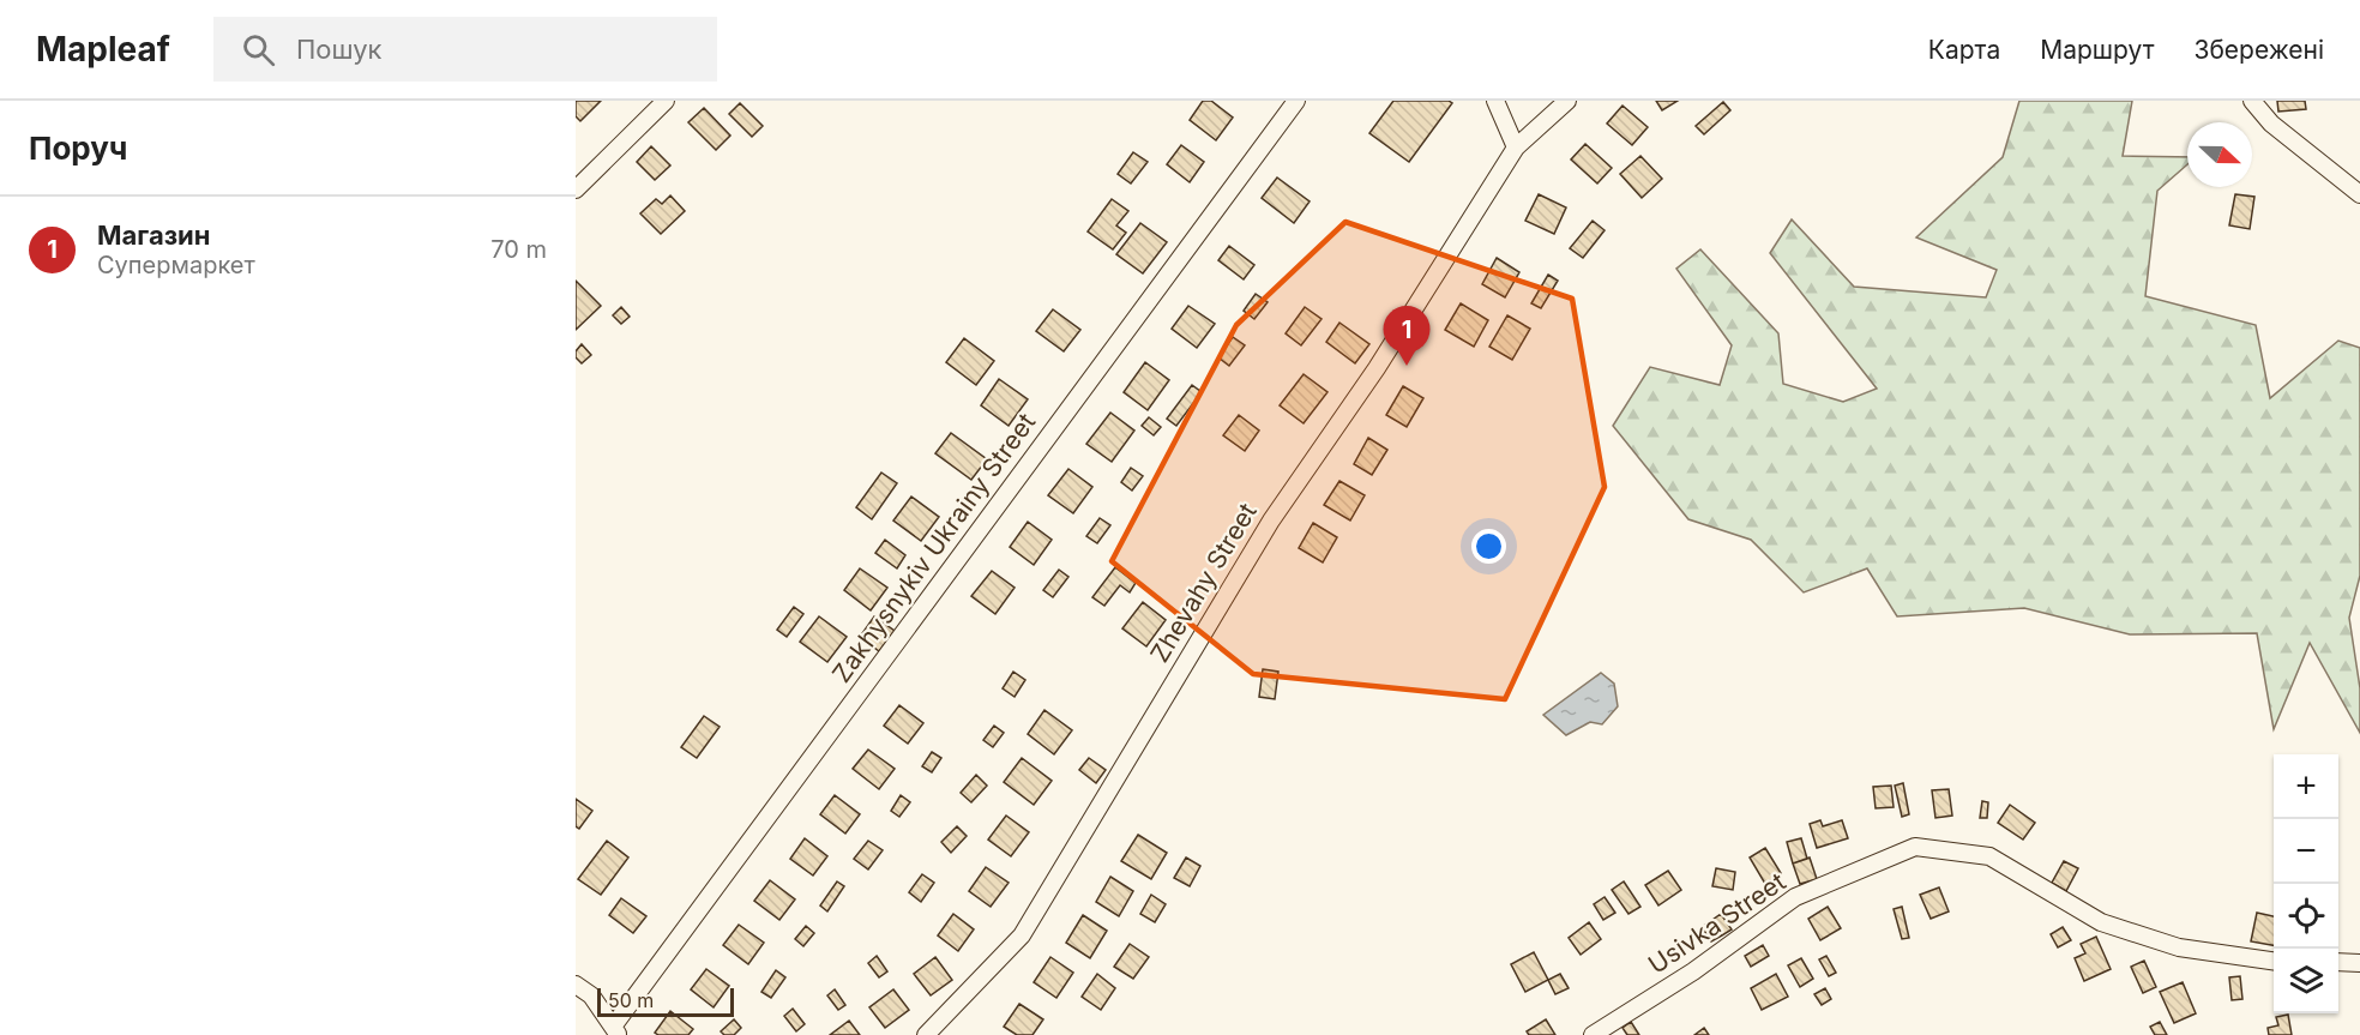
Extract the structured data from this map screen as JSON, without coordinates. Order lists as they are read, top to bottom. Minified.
{"streets":{"street":["Zakhysnykiv Ukrainy Street","Zhevahy Street","Usivka Street"]},"scale_bar":"50 m","north":"right","page":{"header":"Mapleaf","search":"Пошук","nav":["Карта","Маршрут","Збережені"],"heading":"Поруч","list":[{"mark":"1","name":"Магазин","note":"Супермаркет","value":"70 m"}],"pins":"1","map_buttons":["+","−"],"scale":"50 m"}}
